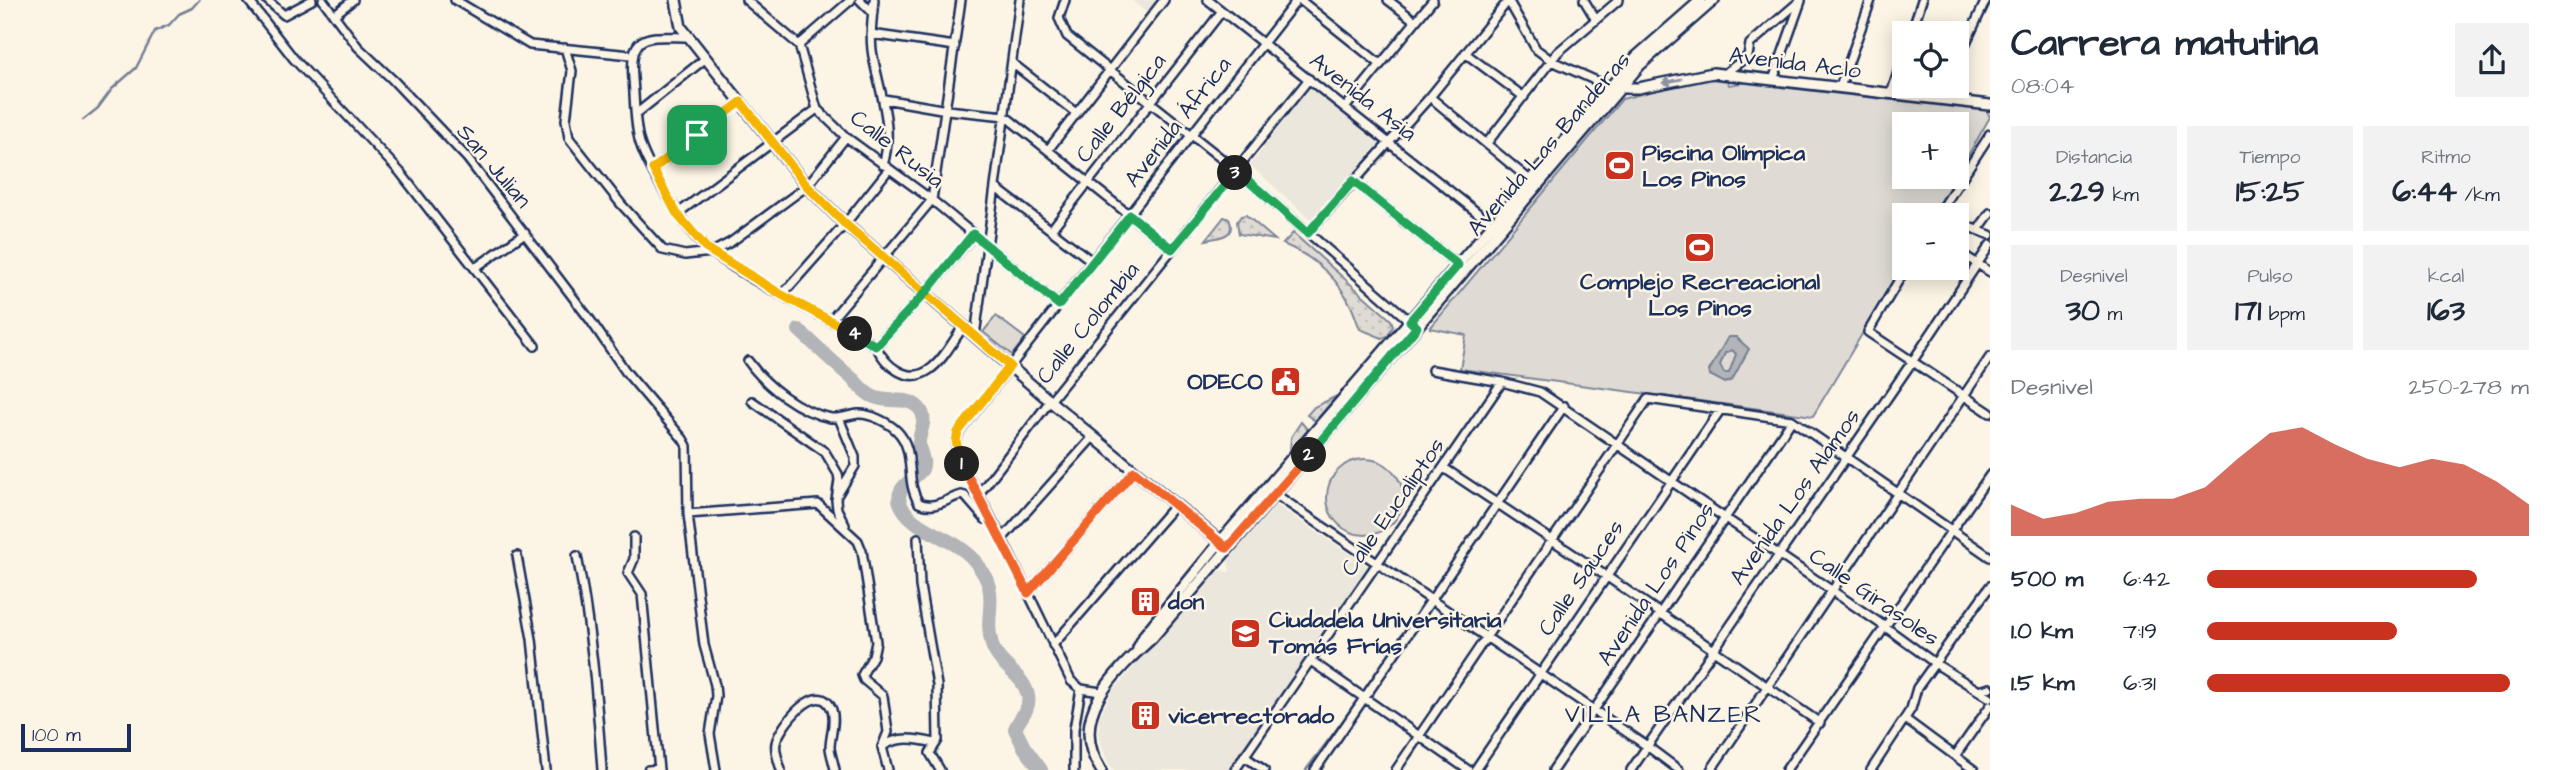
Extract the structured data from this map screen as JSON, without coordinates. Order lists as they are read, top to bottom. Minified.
{"streets":{"main road":["Avenida Aclo","Avenida Las Banderas"],"street":["Avenida Asia","Calle Bélgica","Avenida África","Calle Rusia","San Julian","Calle Colombia","Avenida Los Alamos","Calle Eucaliptos","Calle Sauces","Avenida Los Pinos","Calle Girasoles"]},"crossings":[["Avenida Aclo","Avenida Las Banderas"],["Avenida Asia","Calle Bélgica"],["Avenida Asia","Avenida África"],["Avenida Asia","Avenida Las Banderas"],["Avenida Asia","Calle Colombia"],["Avenida África","Calle Rusia"],["Avenida África","Calle Colombia"],["Avenida Los Alamos","Calle Girasoles"],["Calle Eucaliptos","Calle Girasoles"],["Calle Sauces","Calle Girasoles"],["Avenida Los Pinos","Calle Girasoles"]],"districts":["VILLA BANZER"],"places":{"sports":["Piscina Olímpica Los Pinos","Complejo Recreacional Los Pinos"],"public building":["ODECO"],"building":["don","vicerrectorado"],"school or university":["Ciudadela Universitaria Tomás Frías"]},"scale_bar":"100 m","page":{"heading":["Carrera matutina","08:04"],"map_buttons":["+","−"],"stats":[["Distancia","2.29 km"],["Tiempo","15:25"],["Ritmo","6:44 /km"],["Desnivel","30 m"],["Pulso","171 bpm"],["kcal","163"]],"pins":["3","4","2","1"],"chart":["Desnivel","250–278 m"],"list":[{"name":"500 m","note":"6:42"},{"name":"1.0 km","note":"7:19"},{"name":"1.5 km","note":"6:31"}],"scale":"100 m"}}
